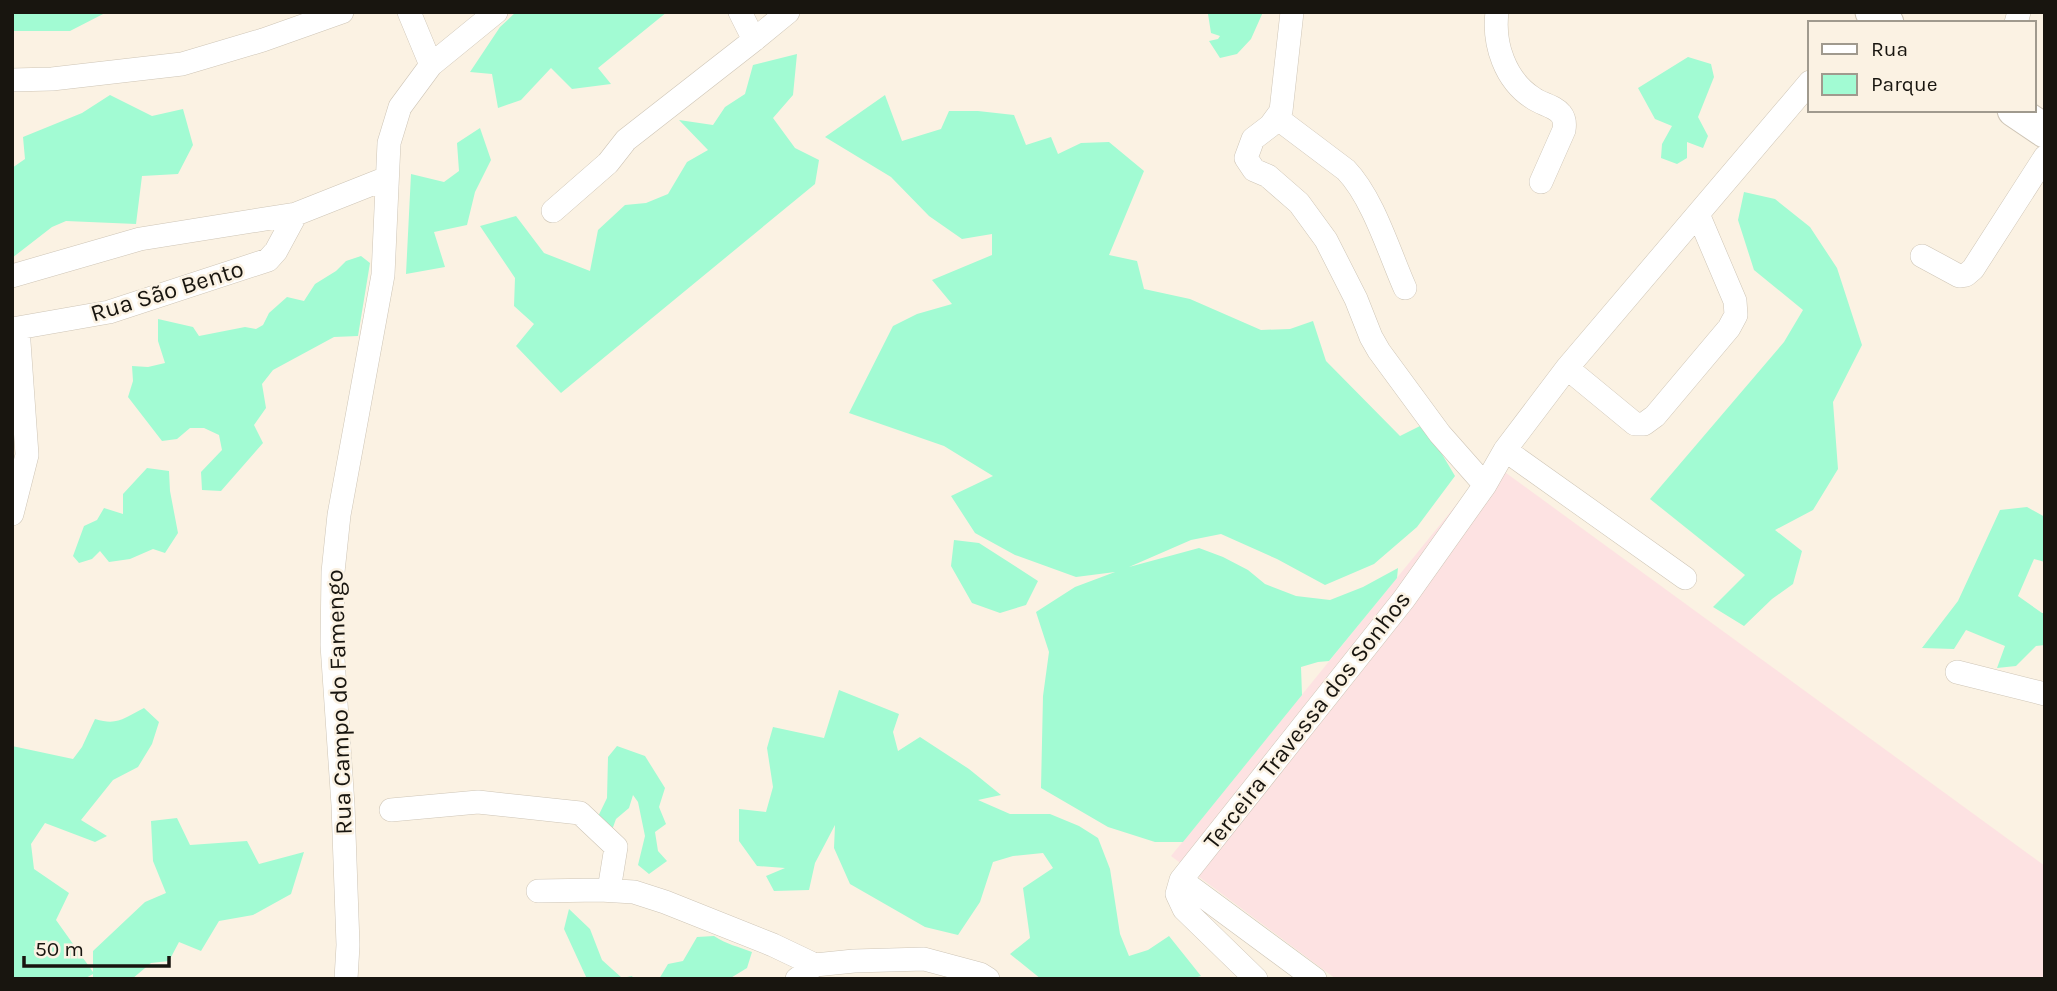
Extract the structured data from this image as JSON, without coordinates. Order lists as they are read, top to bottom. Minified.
{"streets":{"street":["Rua São Bento","Rua Campo do Famengo","Terceira Travessa dos Sonhos"]},"crossings":[["Rua São Bento","Rua Campo do Famengo"]],"legend":["Rua","Parque"],"scale_bar":"50 m"}
